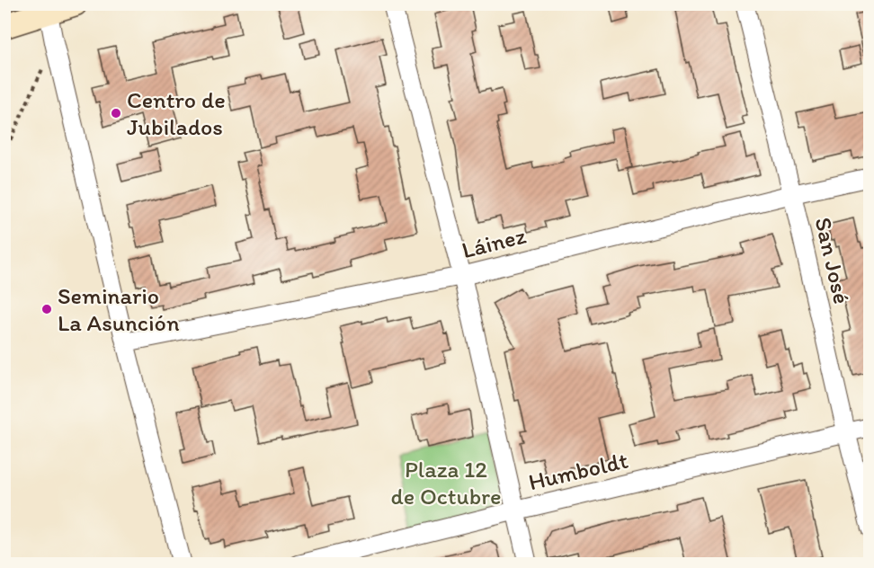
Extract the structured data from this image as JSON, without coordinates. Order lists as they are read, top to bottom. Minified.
{"streets":{"street":["Láinez","San José","Humboldt"]},"crossings":[["Láinez","San José"],["San José","Humboldt"]],"parks":["Plaza 12 de Octubre"],"places":["Centro de Jubilados","Seminario La Asunción"]}
